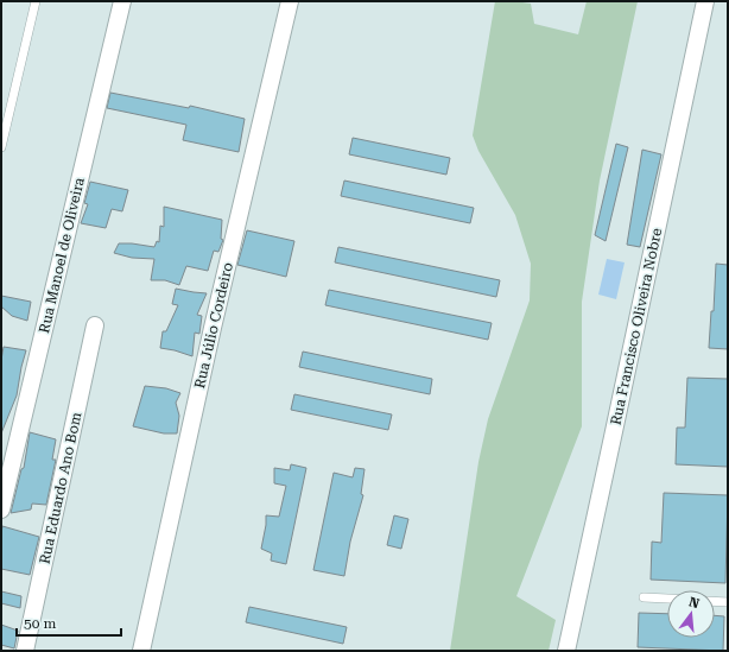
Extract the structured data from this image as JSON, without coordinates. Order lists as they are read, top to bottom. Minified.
{"streets":{"street":["Rua Manoel de Oliveira","Rua Júlio Cordeiro","Rua Francisco Oliveira Nobre","Rua Eduardo Ano Bom"]},"scale_bar":"50 m","north":"top"}
